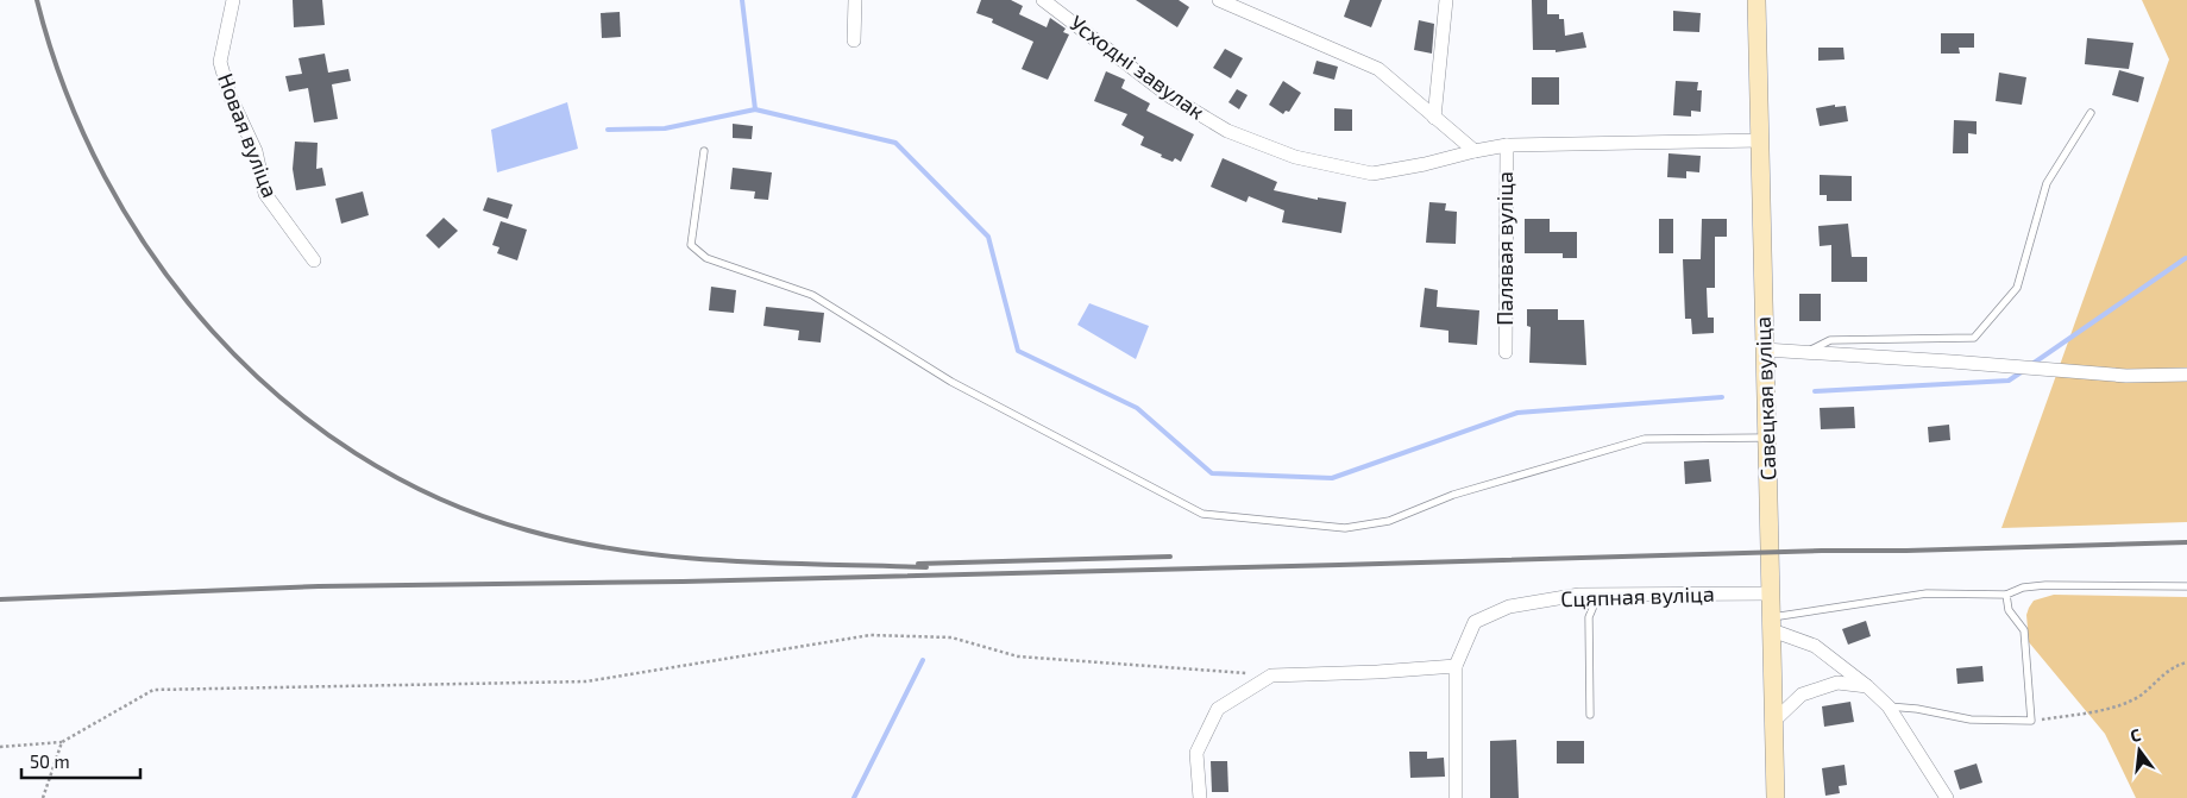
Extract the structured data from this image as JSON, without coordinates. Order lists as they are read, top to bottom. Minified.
{"streets":{"main road":["Савецкая вуліца"],"street":["Усходні завулак","Новая вуліца","Палявая вуліца","Сцяпная вуліца"]},"crossings":[["Усходні завулак","Палявая вуліца"],["Усходні завулак","Савецкая вуліца"],["Савецкая вуліца","Сцяпная вуліца"]],"scale_bar":"50 m","north":"top"}
